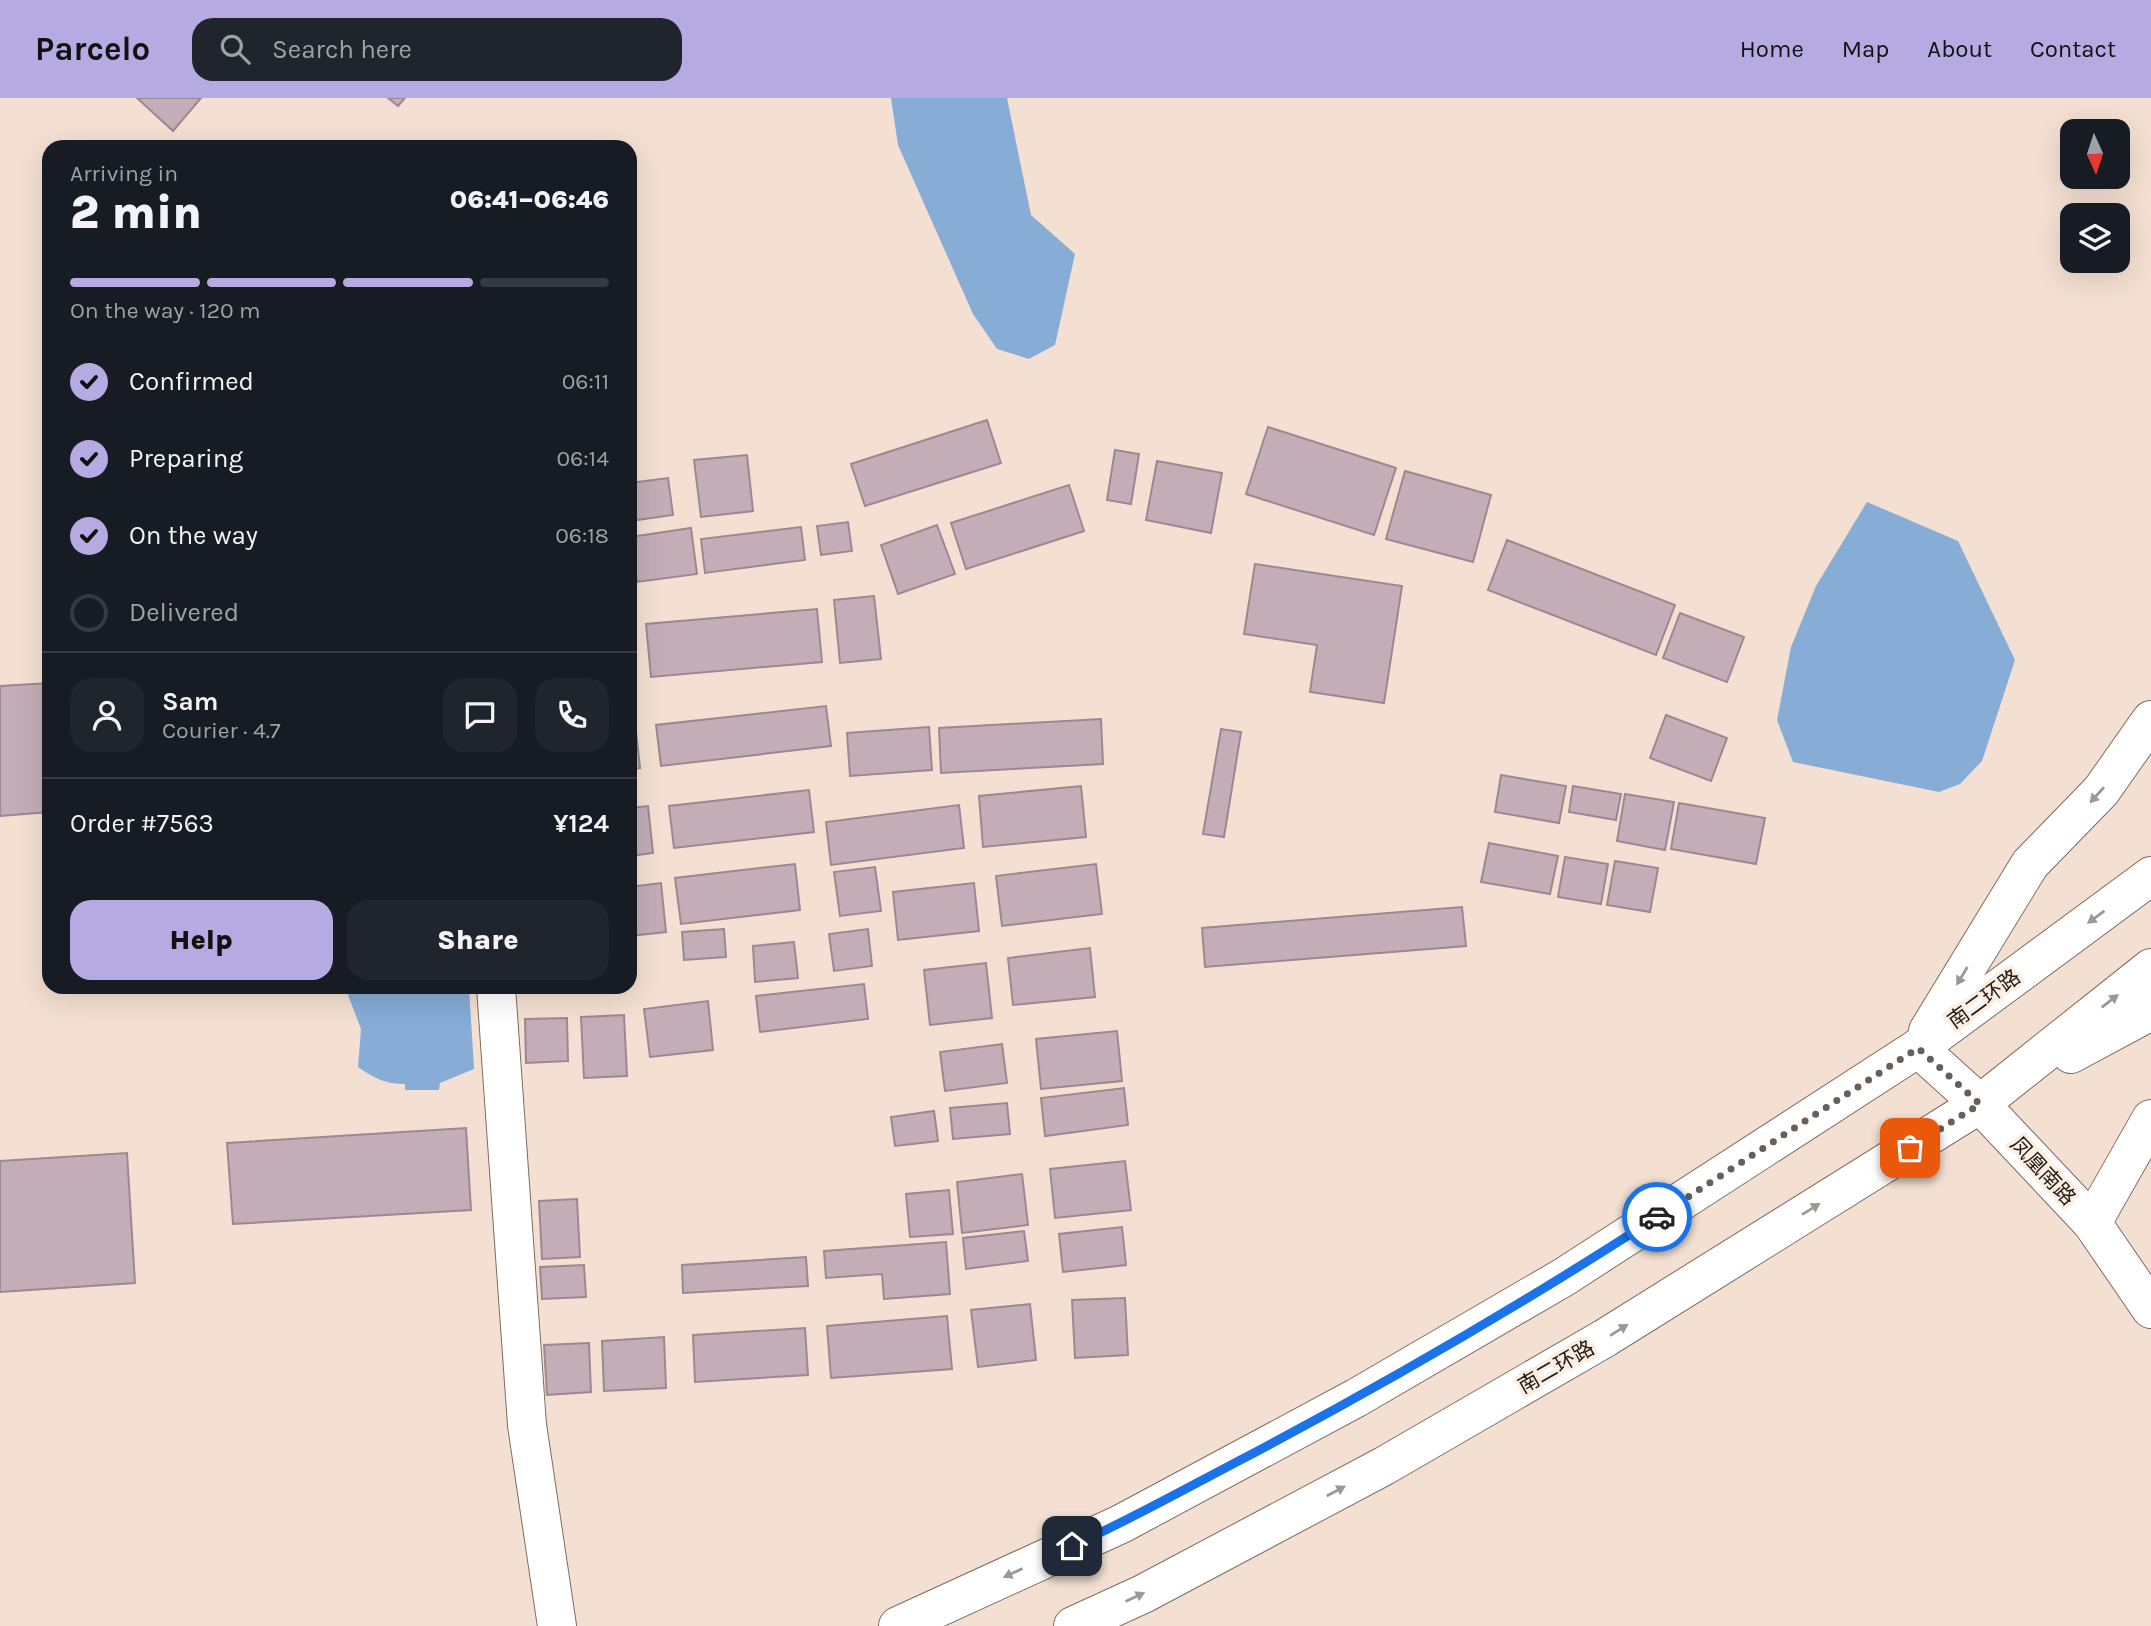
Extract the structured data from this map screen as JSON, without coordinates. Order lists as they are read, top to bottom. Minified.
{"streets":{"main road":["南二环路","凤凰南路"]},"crossings":[["南二环路","凤凰南路"]],"north":"bottom","page":{"header":"Parcelo","search":"Search here","nav":["Home","Map","About","Contact"],"heading":["2 min","Arriving in","06:41–06:46"],"panel":["Sam","Courier · 4.7","Order #7563","¥124"],"bar":"On the way · 120 m","list":[["Confirmed","06:11"],["Preparing","06:14"],["On the way","06:18"],"Delivered"],"buttons":["Help","Share"]}}
